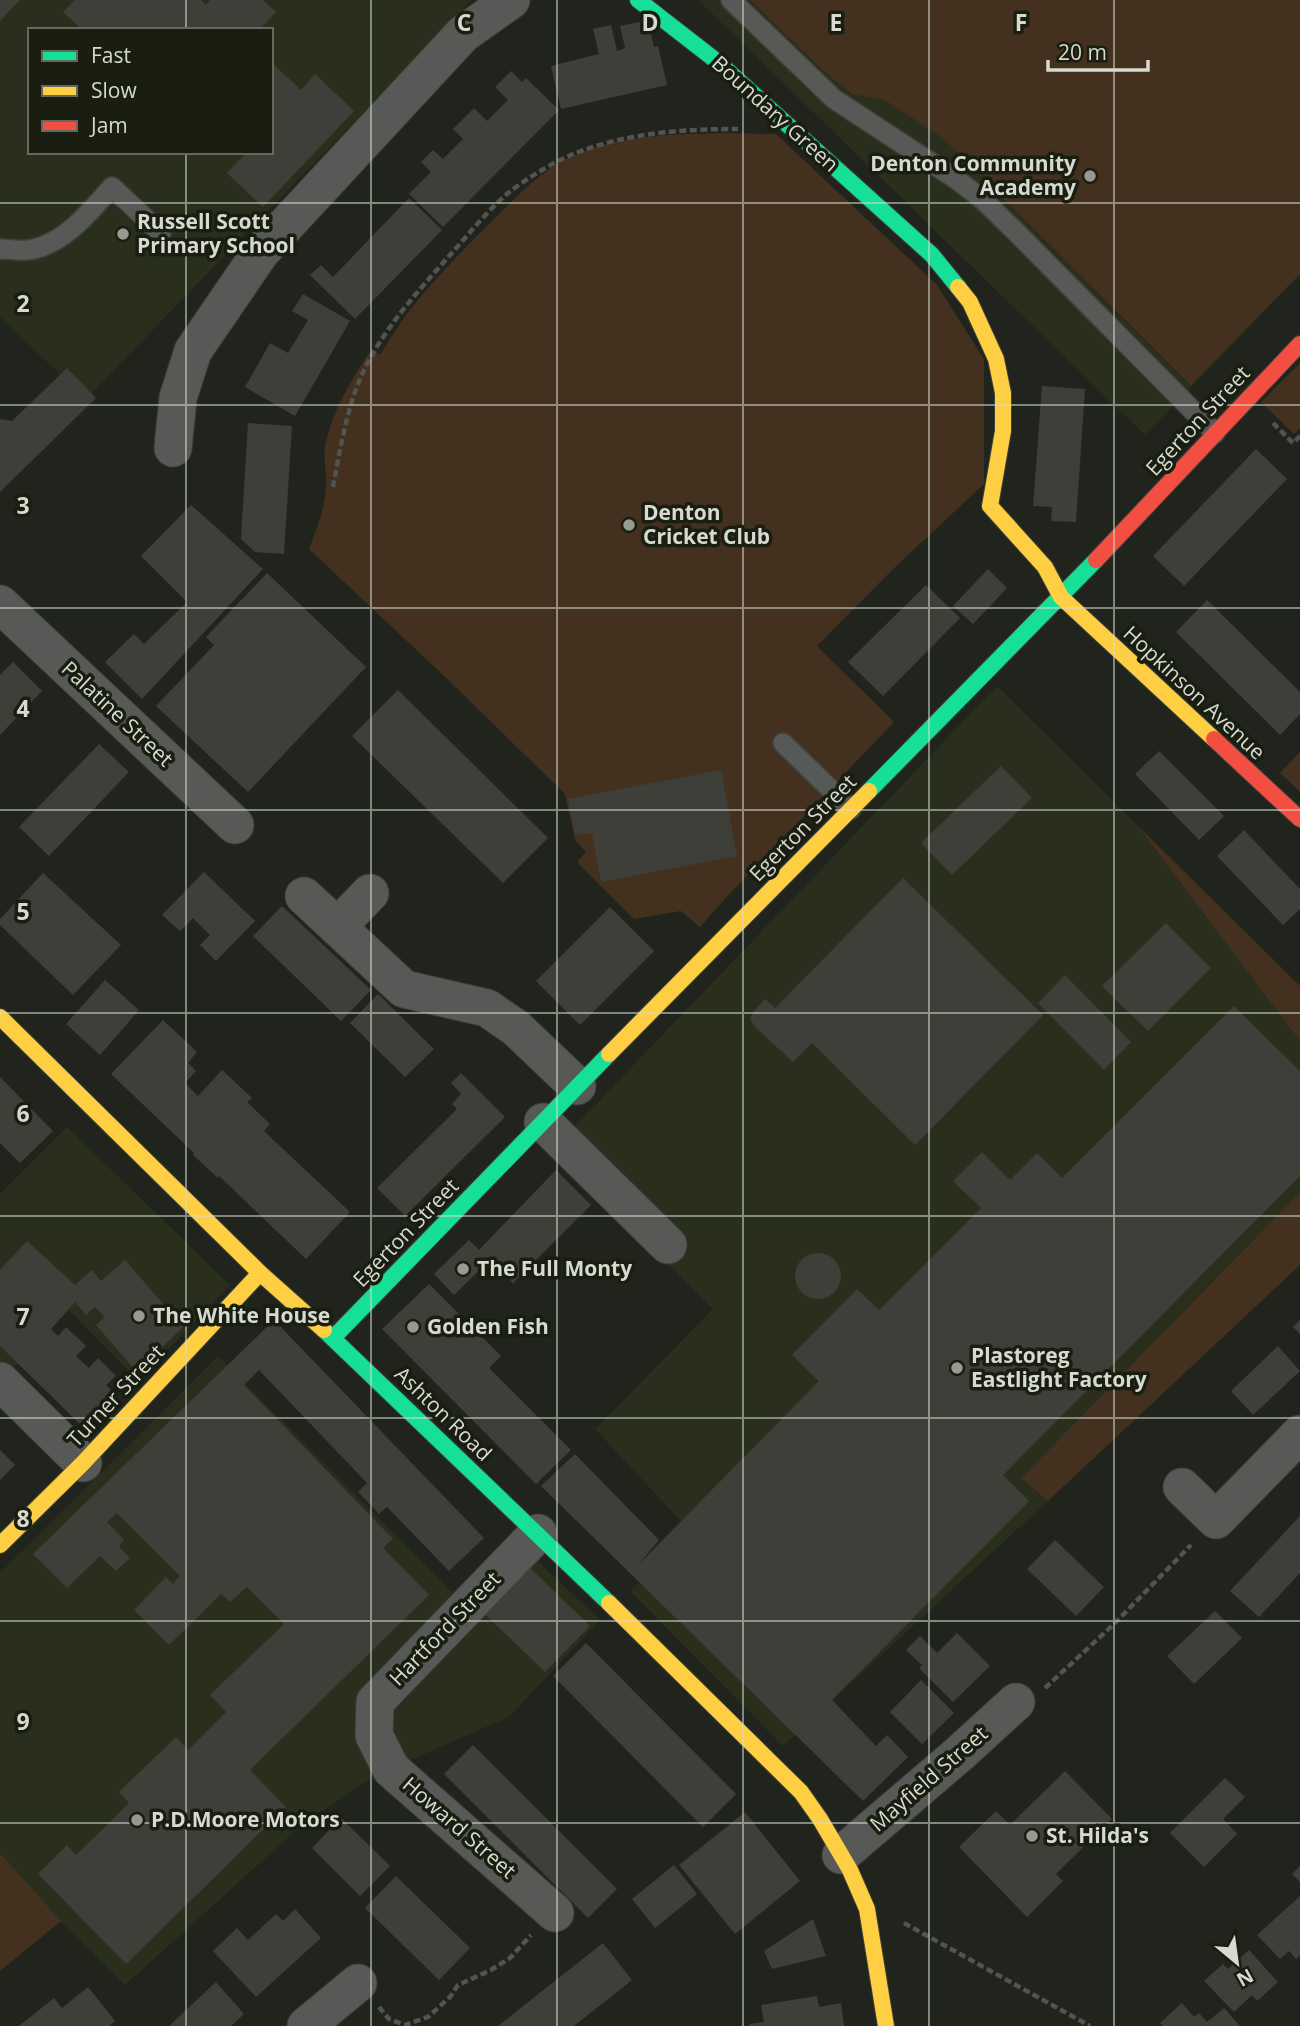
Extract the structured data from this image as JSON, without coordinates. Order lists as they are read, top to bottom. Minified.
{"streets":{"main road":["Boundary Green","Egerton Street","Hopkinson Avenue","Turner Street","Ashton Road"],"street":["Palatine Street","Hartford Street","Mayfield Street","Howard Street"]},"crossings":[["Boundary Green","Egerton Street"],["Boundary Green","Hopkinson Avenue"],["Egerton Street","Hopkinson Avenue"],["Egerton Street","Ashton Road"],["Turner Street","Ashton Road"],["Ashton Road","Hartford Street"],["Ashton Road","Mayfield Street"],["Hartford Street","Howard Street"]],"places":["Denton Community Academy","Russell Scott Primary School","Denton Cricket Club","The Full Monty","The White House","Golden Fish","Plastoreg Eastlight Factory","P.D.Moore Motors","St. Hilda's"],"legend":["Fast","Slow","Jam"],"scale_bar":"20 m","north":"bottom right","grid":{"columns":["C","D","E","F"],"rows":["2","3","4","5","6","7","8","9"]}}
